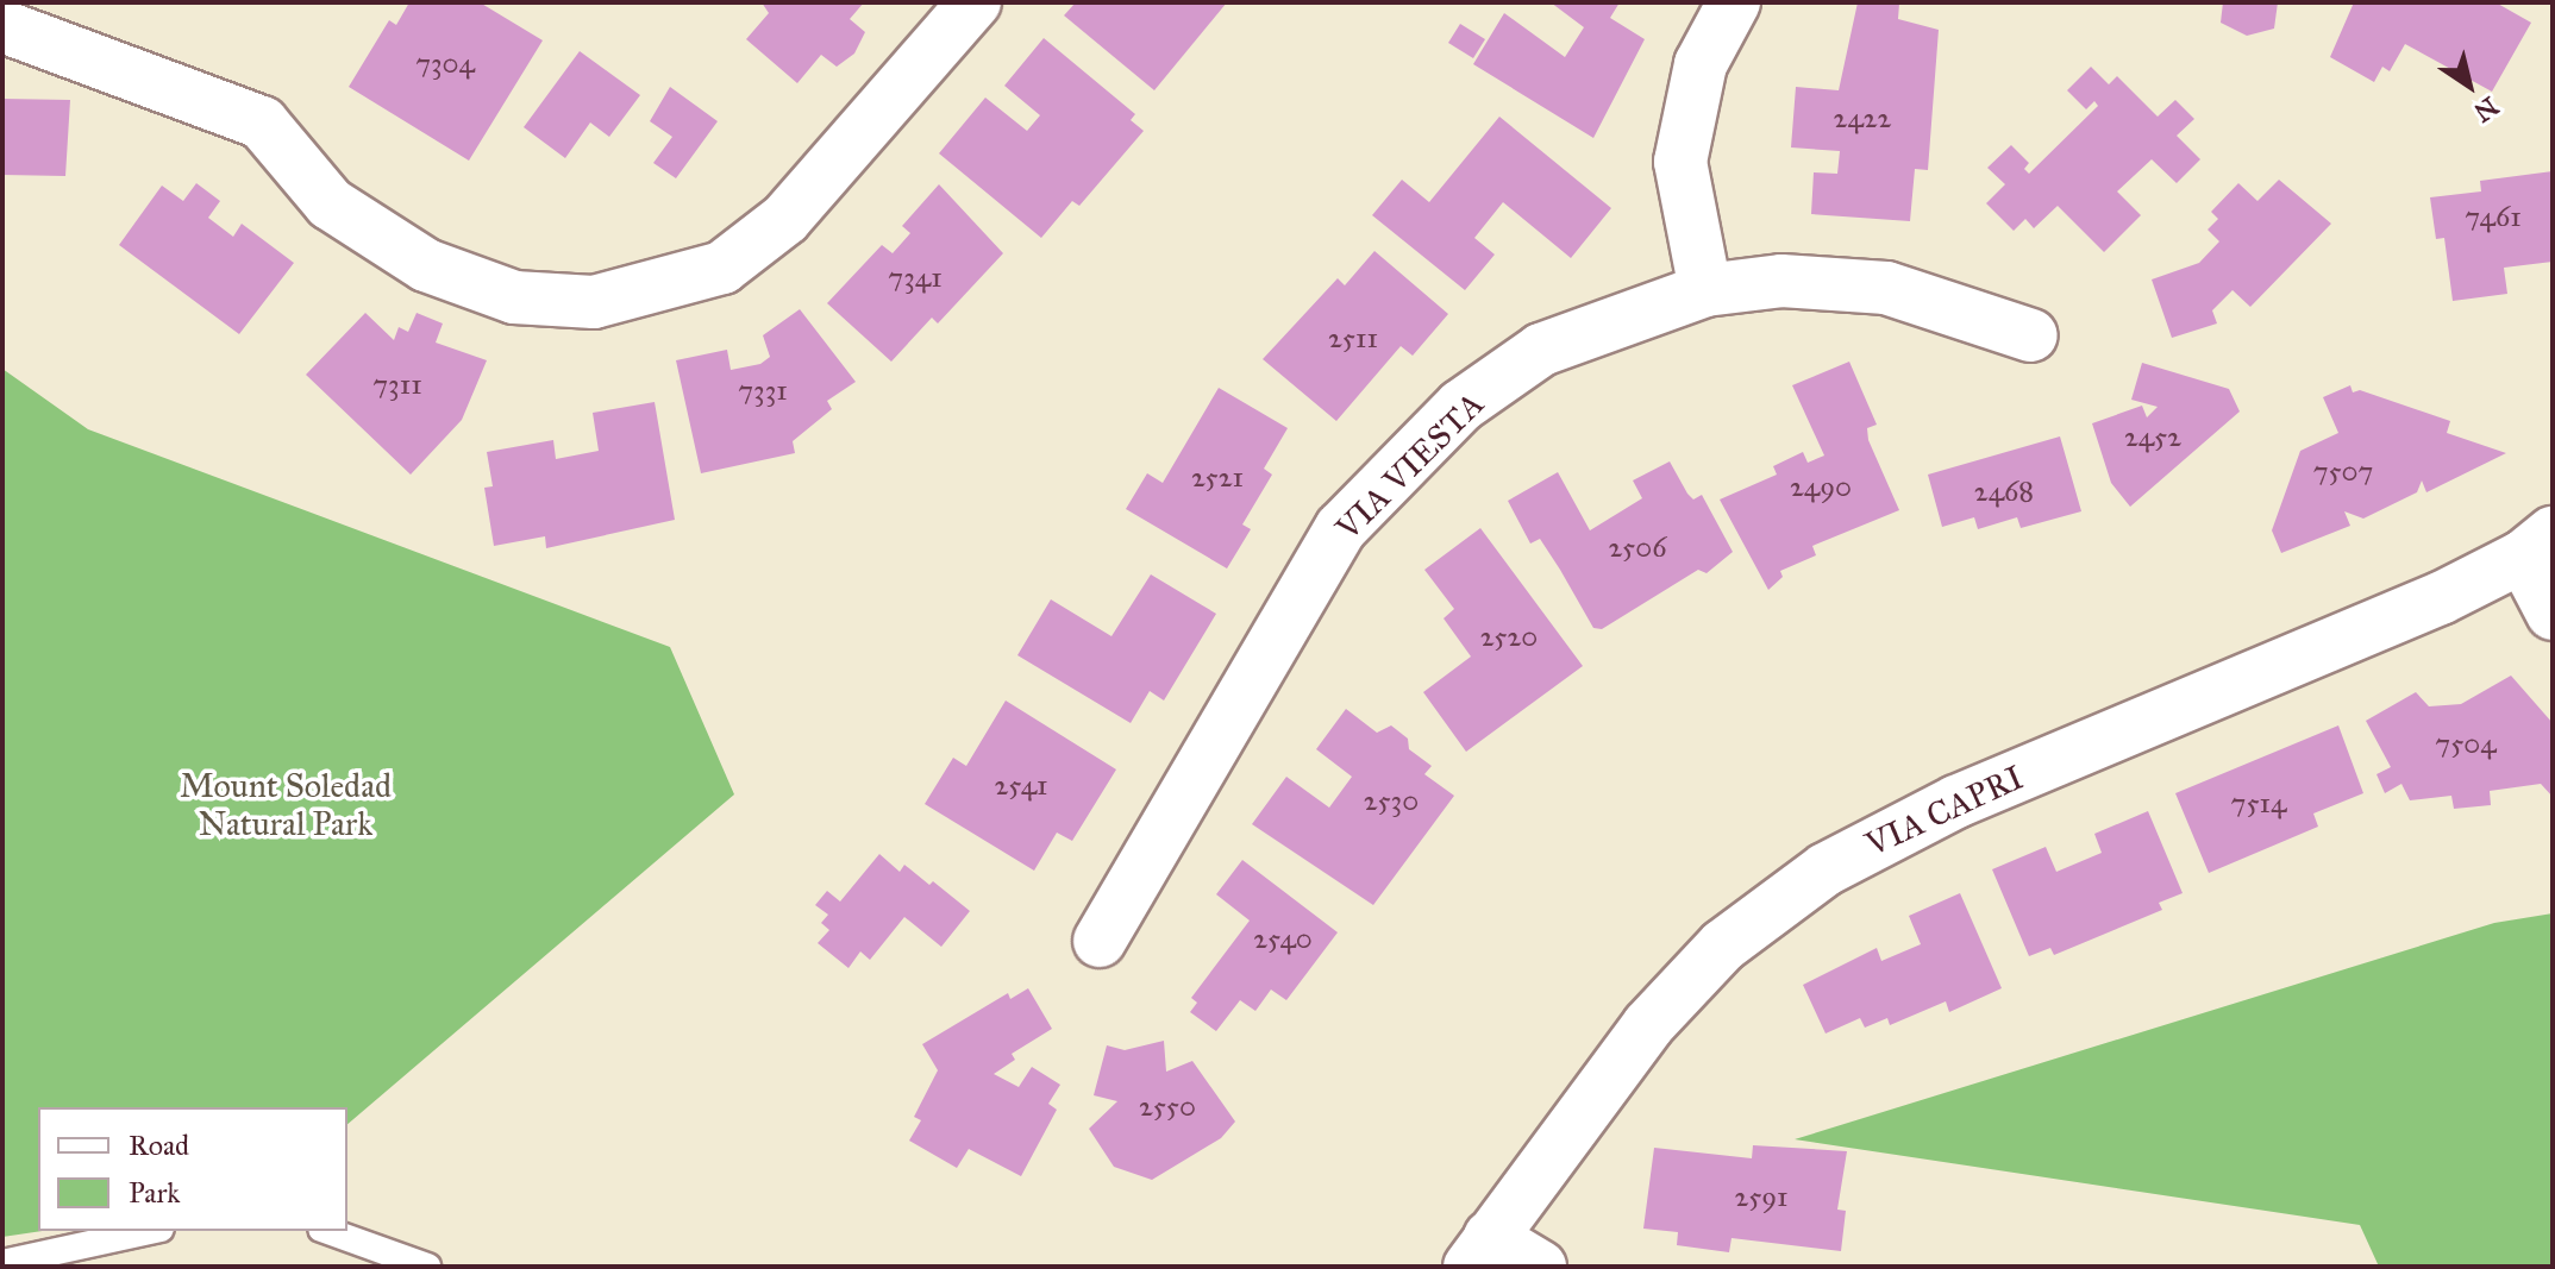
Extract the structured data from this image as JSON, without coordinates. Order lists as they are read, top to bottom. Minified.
{"streets":{"street":["VIA VIESTA","VIA CAPRI"]},"parks":["Mount Soledad Natural Park"],"house_numbers":["7304","2422","7461","7341","2511","7311","7331","2452","7507","2521","2490","2468","2506","2520","7504","2541","2530","7514","2540","2550","2591"],"legend":["Road","Park"],"north":"bottom right"}
